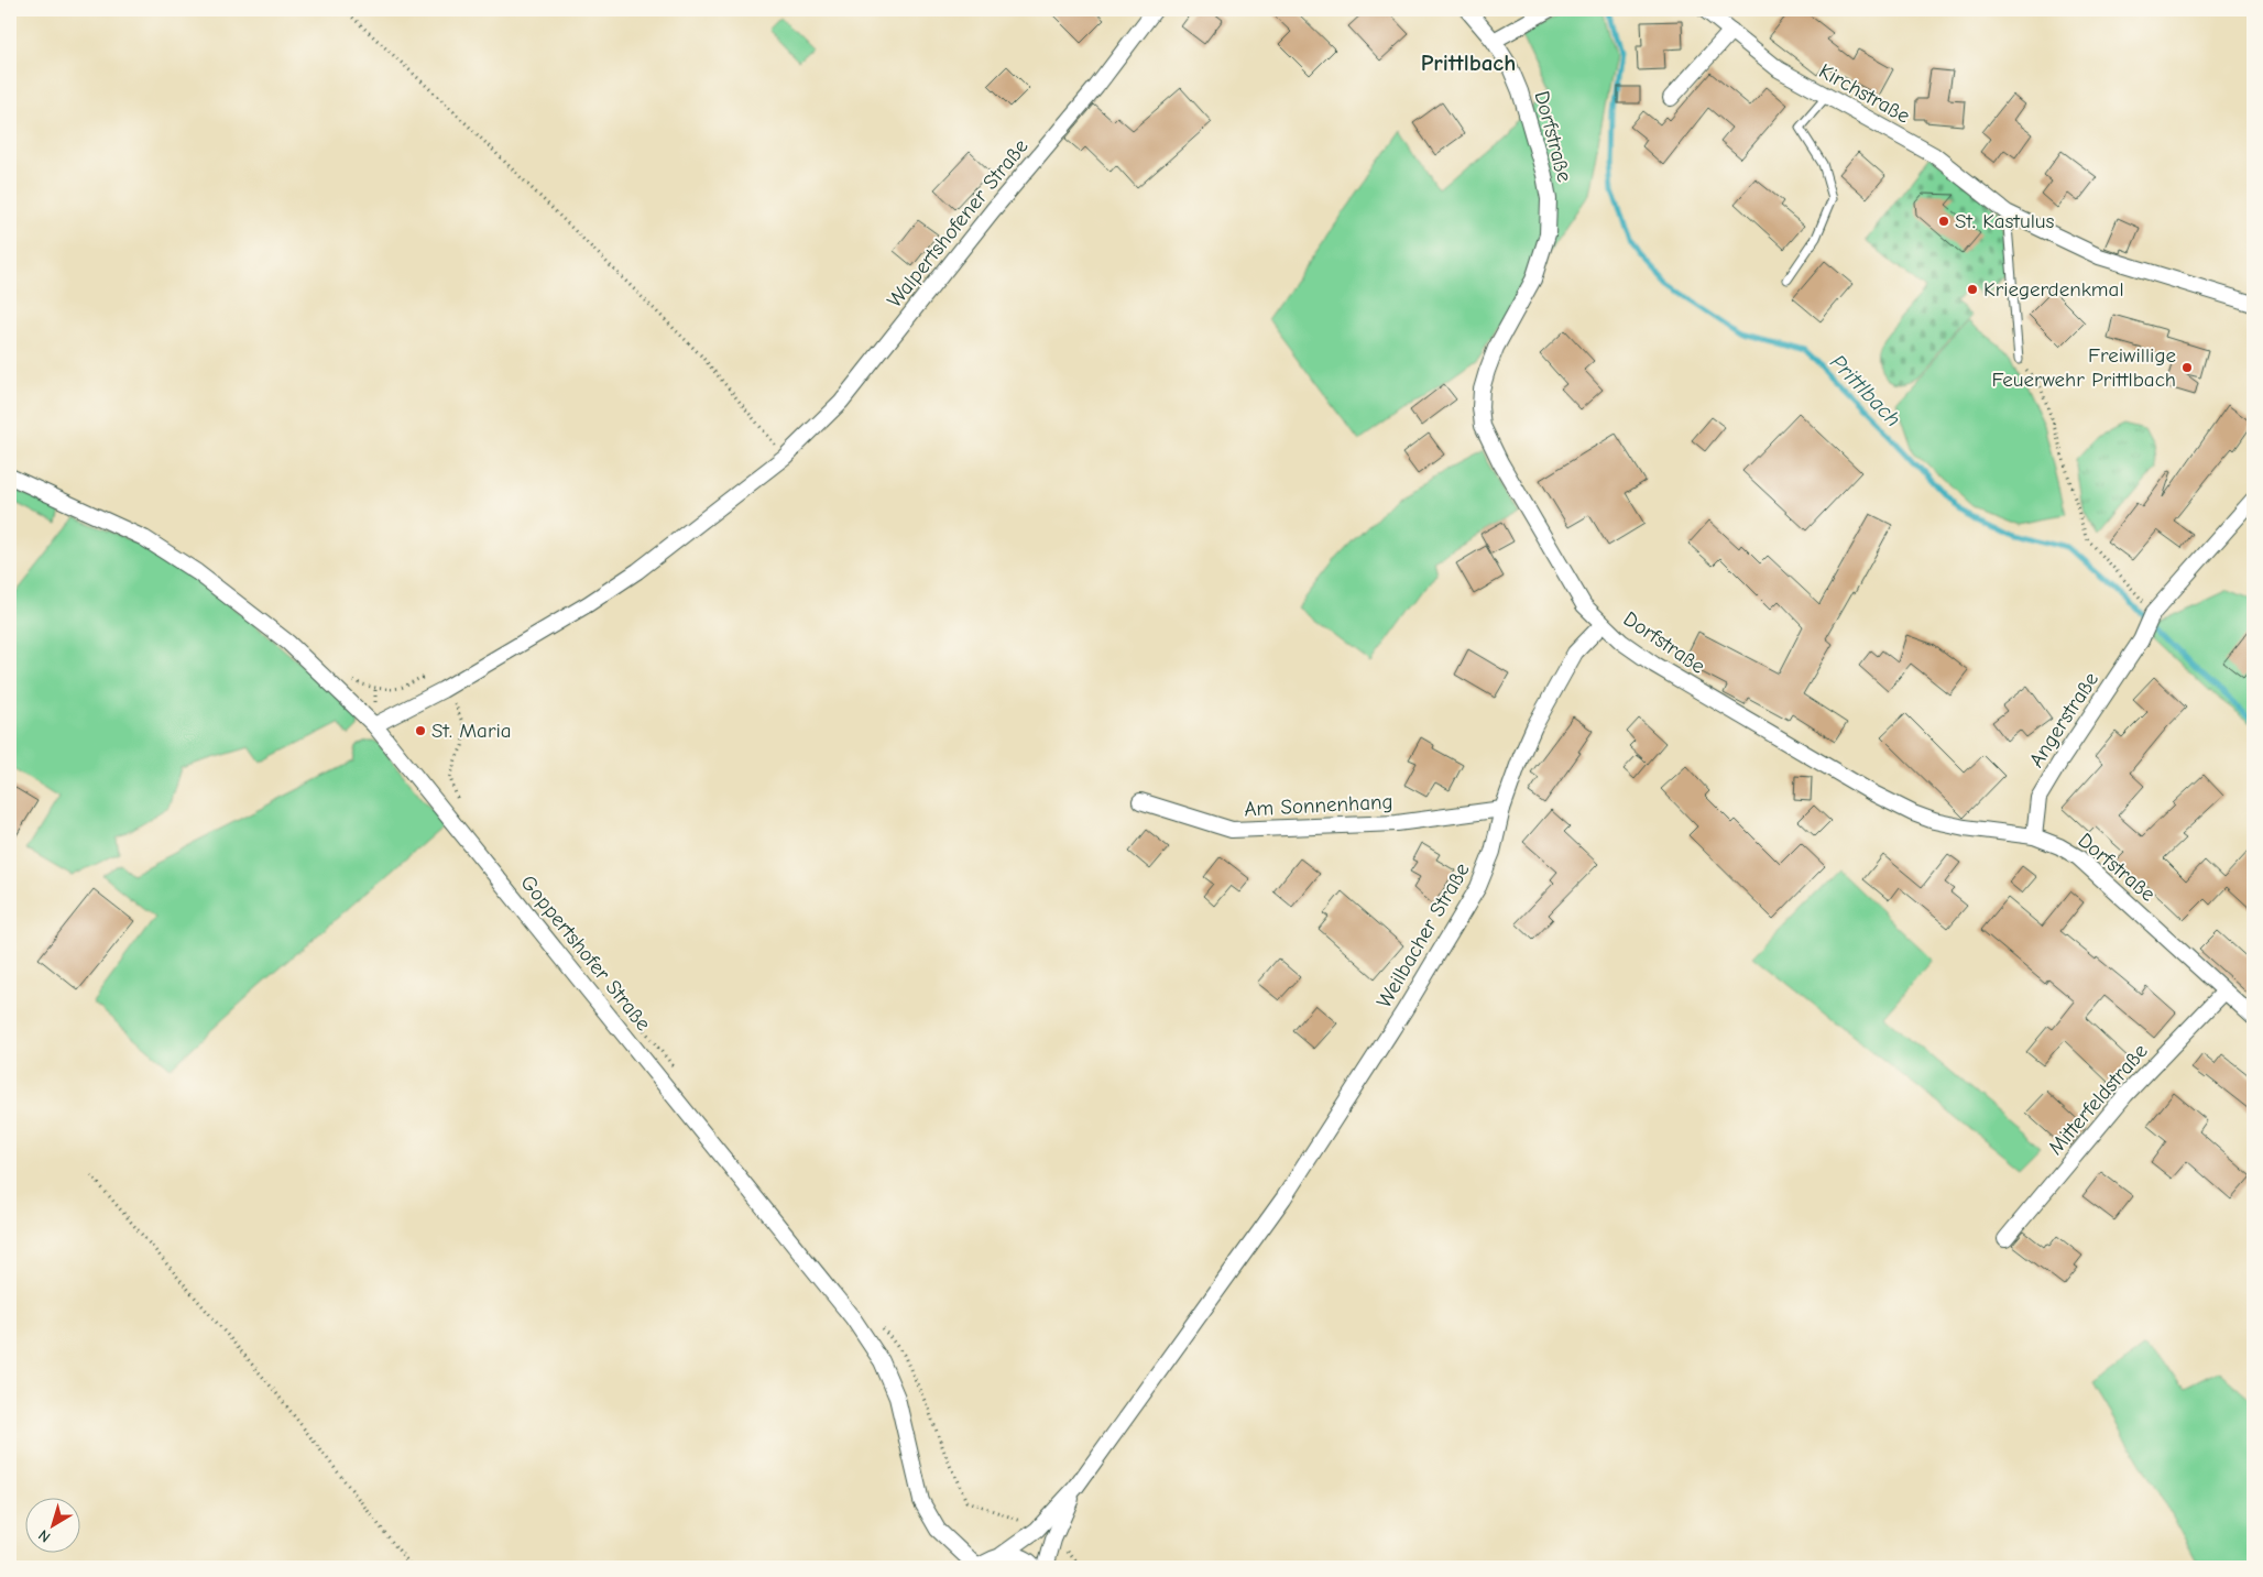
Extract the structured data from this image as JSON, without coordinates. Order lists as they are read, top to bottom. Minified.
{"streets":{"street":["Kirchstraße","Dorfstraße","Walpertshofener Straße","Angerstraße","Am Sonnenhang","Weilbacher Straße","Goppertshofer Straße","Mitterfeldstraße"]},"crossings":[["Dorfstraße","Angerstraße"],["Dorfstraße","Weilbacher Straße"],["Dorfstraße","Mitterfeldstraße"],["Walpertshofener Straße","Goppertshofer Straße"],["Am Sonnenhang","Weilbacher Straße"]],"districts":["Prittlbach"],"water":["Prittlbach"],"places":["St. Kastulus","Kriegerdenkmal","Freiwillige Feuerwehr Prittlbach","St. Maria"],"north":"bottom left"}
